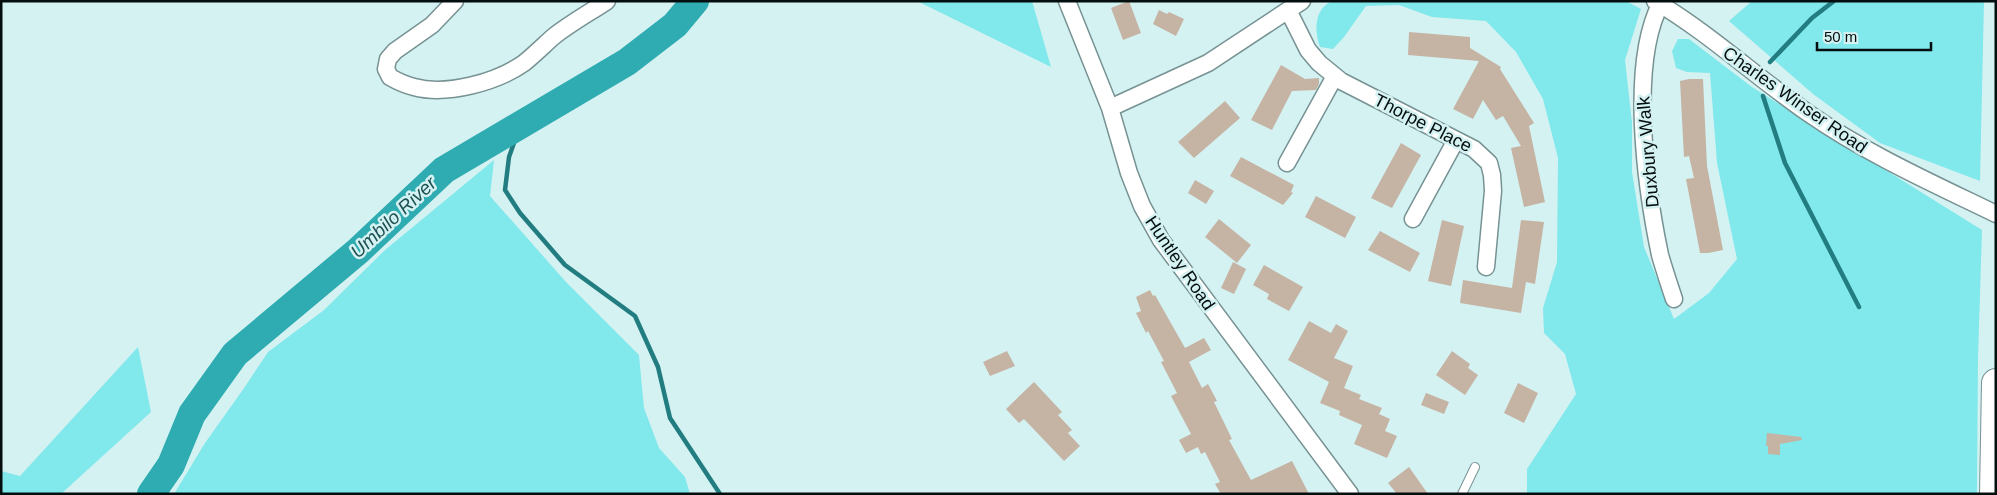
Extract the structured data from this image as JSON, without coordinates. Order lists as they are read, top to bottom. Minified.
{"streets":{"street":["Charles Winser Road","Thorpe Place","Duxbury Walk","Huntley Road"]},"crossings":[["Charles Winser Road","Duxbury Walk"]],"water":["Umbilo River"],"scale_bar":"50 m"}
